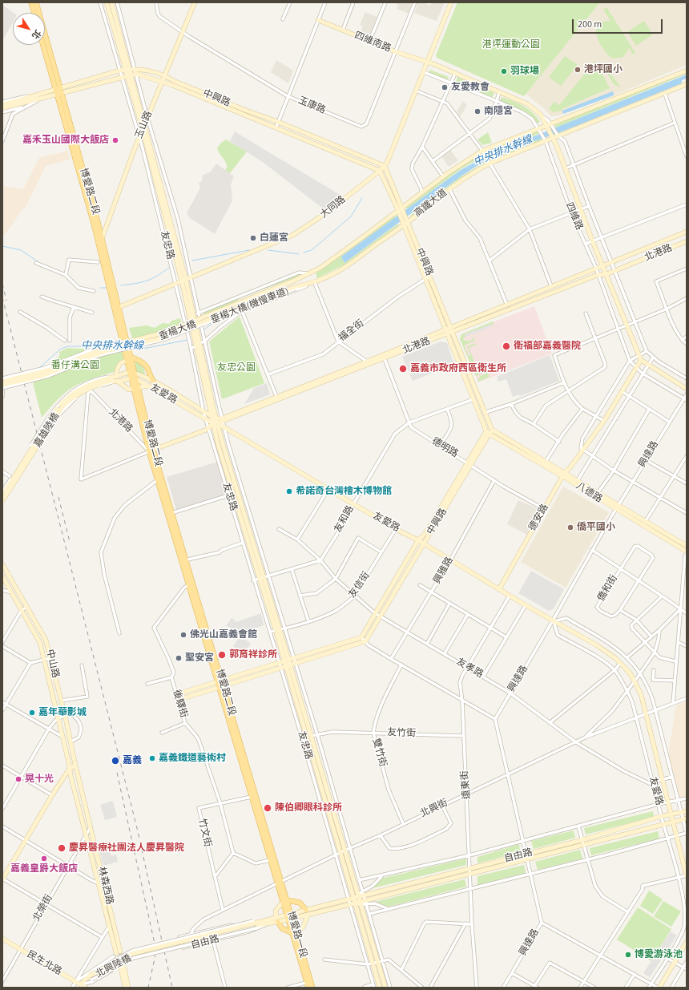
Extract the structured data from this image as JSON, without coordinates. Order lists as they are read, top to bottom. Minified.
{"streets":{"main road":["博愛路二段","博愛路一段"],"street":["四維南路","中興路","玉康路","玉山路","高鐵大道","大同路","四維路","友忠路","北港路","垂楊大橋(機慢車道)","垂楊大橋","福全街","友愛路","嘉雄陸橋","德明路","興達路","八德路","德安路","友和路","興雅路","友信街","僑和街","中山路","友孝路","後驛街","友竹街","雙竹街","遠東街","北興街","竹文街","自由路","林森西路","北榮街","民生北路","北興陸橋"]},"crossings":[["四維南路","玉康路"],["四維南路","大同路"],["四維南路","四維路"],["中興路","玉山路"],["中興路","博愛路二段"],["中興路","高鐵大道"],["中興路","大同路"],["中興路","友忠路"],["中興路","北港路"],["中興路","福全街"],["中興路","友愛路"],["中興路","德明路"],["中興路","八德路"],["中興路","友和路"],["中興路","友孝路"],["玉康路","玉山路"],["玉山路","博愛路二段"],["玉山路","友忠路"],["博愛路二段","大同路"],["博愛路二段","北港路"],["博愛路二段","友愛路"],["博愛路二段","後驛街"],["博愛路二段","北興街"],["博愛路二段","竹文街"],["博愛路二段","博愛路一段"],["高鐵大道","四維路"],["高鐵大道","友忠路"],["高鐵大道","垂楊大橋"],["大同路","四維路"],["大同路","友忠路"],["四維路","北港路"],["四維路","興達路"],["四維路","德安路"],["友忠路","北港路"],["友忠路","友愛路"],["友忠路","友信街"],["友忠路","友竹街"],["友忠路","北興街"],["友忠路","自由路"],["北港路","友愛路"],["北港路","德明路"],["垂楊大橋(機慢車道)","垂楊大橋"],["友愛路","興達路"],["友愛路","德安路"],["友愛路","友和路"],["友愛路","興雅路"],["友愛路","友信街"],["友愛路","友孝路"],["友愛路","遠東街"],["友愛路","北興街"],["友愛路","自由路"],["德明路","德安路"],["德明路","友和路"],["德明路","興雅路"],["興達路","八德路"],["興達路","友孝路"],["興達路","北興街"],["興達路","自由路"],["八德路","德安路"],["友和路","友孝路"],["興雅路","友孝路"],["友信街","友孝路"],["中山路","林森西路"],["友孝路","遠東街"],["友孝路","北興街"],["後驛街","竹文街"],["友竹街","雙竹街"],["友竹街","遠東街"],["雙竹街","北興街"],["遠東街","北興街"],["遠東街","自由路"],["北興街","竹文街"],["北興街","自由路"],["北興街","博愛路一段"],["自由路","博愛路一段"],["自由路","北興陸橋"],["林森西路","北榮街"],["北榮街","民生北路"],["民生北路","北興陸橋"]],"water":["中央排水幹線"],"parks":["港坪運動公園","番仔溝公園","友忠公園"],"places":["港坪國小","羽球場","友愛教會","南隱宮","嘉禾玉山國際大飯店","白蓮宮","衛福部嘉義醫院","嘉義市政府西區衛生所","希諾奇台灣檜木博物館","僑平國小","佛光山嘉義會館","郭育祥診所","聖安宮","嘉年華影城","嘉義鐵道藝術村","嘉義","晃十光","陳伯卿眼科診所","慶昇醫療社團法人慶昇醫院","嘉義皇爵大飯店","博愛游泳池"],"scale_bar":"200 m","north":"bottom right"}
